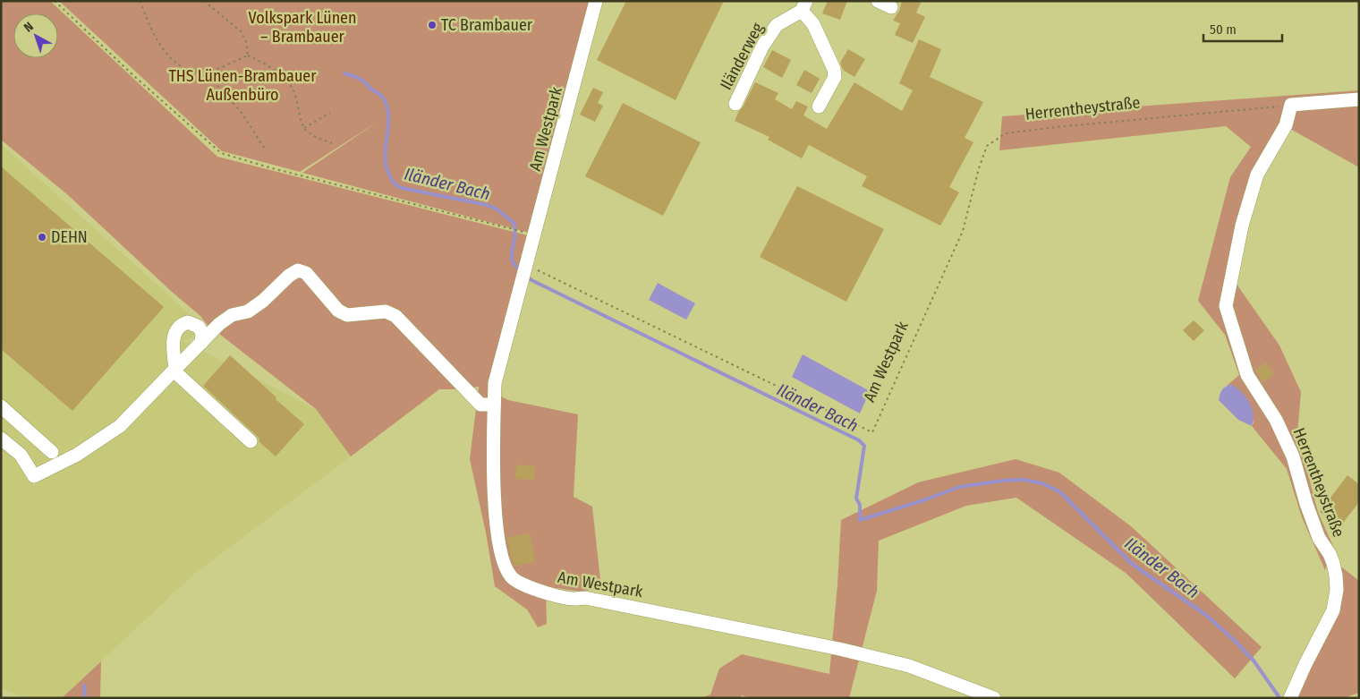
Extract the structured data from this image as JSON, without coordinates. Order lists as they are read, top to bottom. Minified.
{"streets":{"street":["Iländerweg","Herrentheystraße","Am Westpark"]},"crossings":[["Herrentheystraße","Am Westpark"]],"water":["Iländer Bach"],"parks":["Volkspark Lünen – Brambauer","THS Lünen-Brambauer Außenbüro"],"places":["TC Brambauer","DEHN"],"scale_bar":"50 m","north":"top left"}
